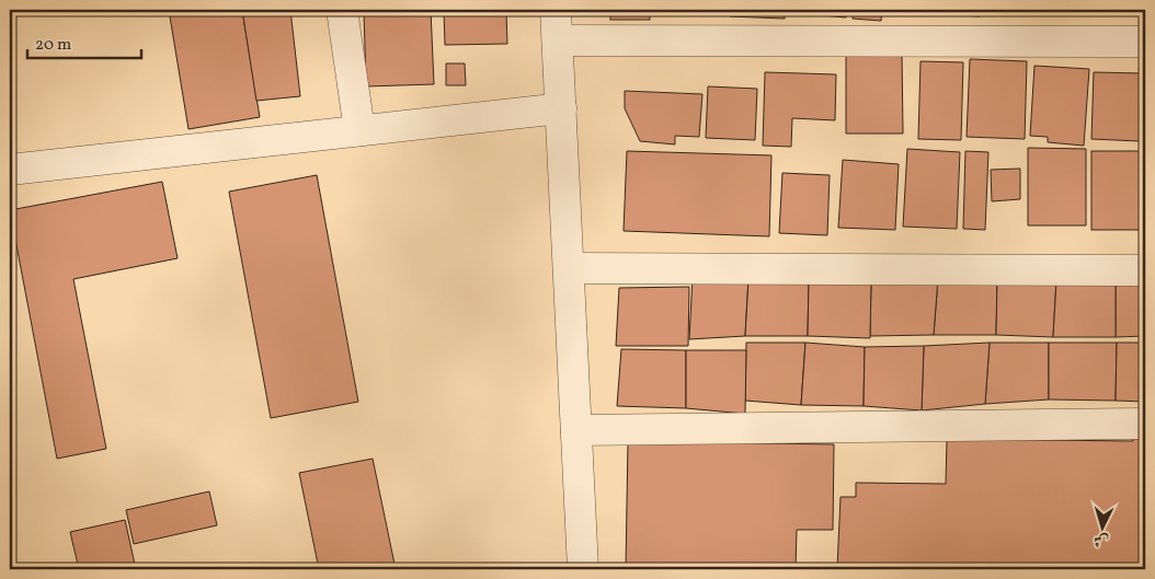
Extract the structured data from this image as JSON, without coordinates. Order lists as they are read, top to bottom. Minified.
{"scale_bar":"20 m","north":"bottom"}
